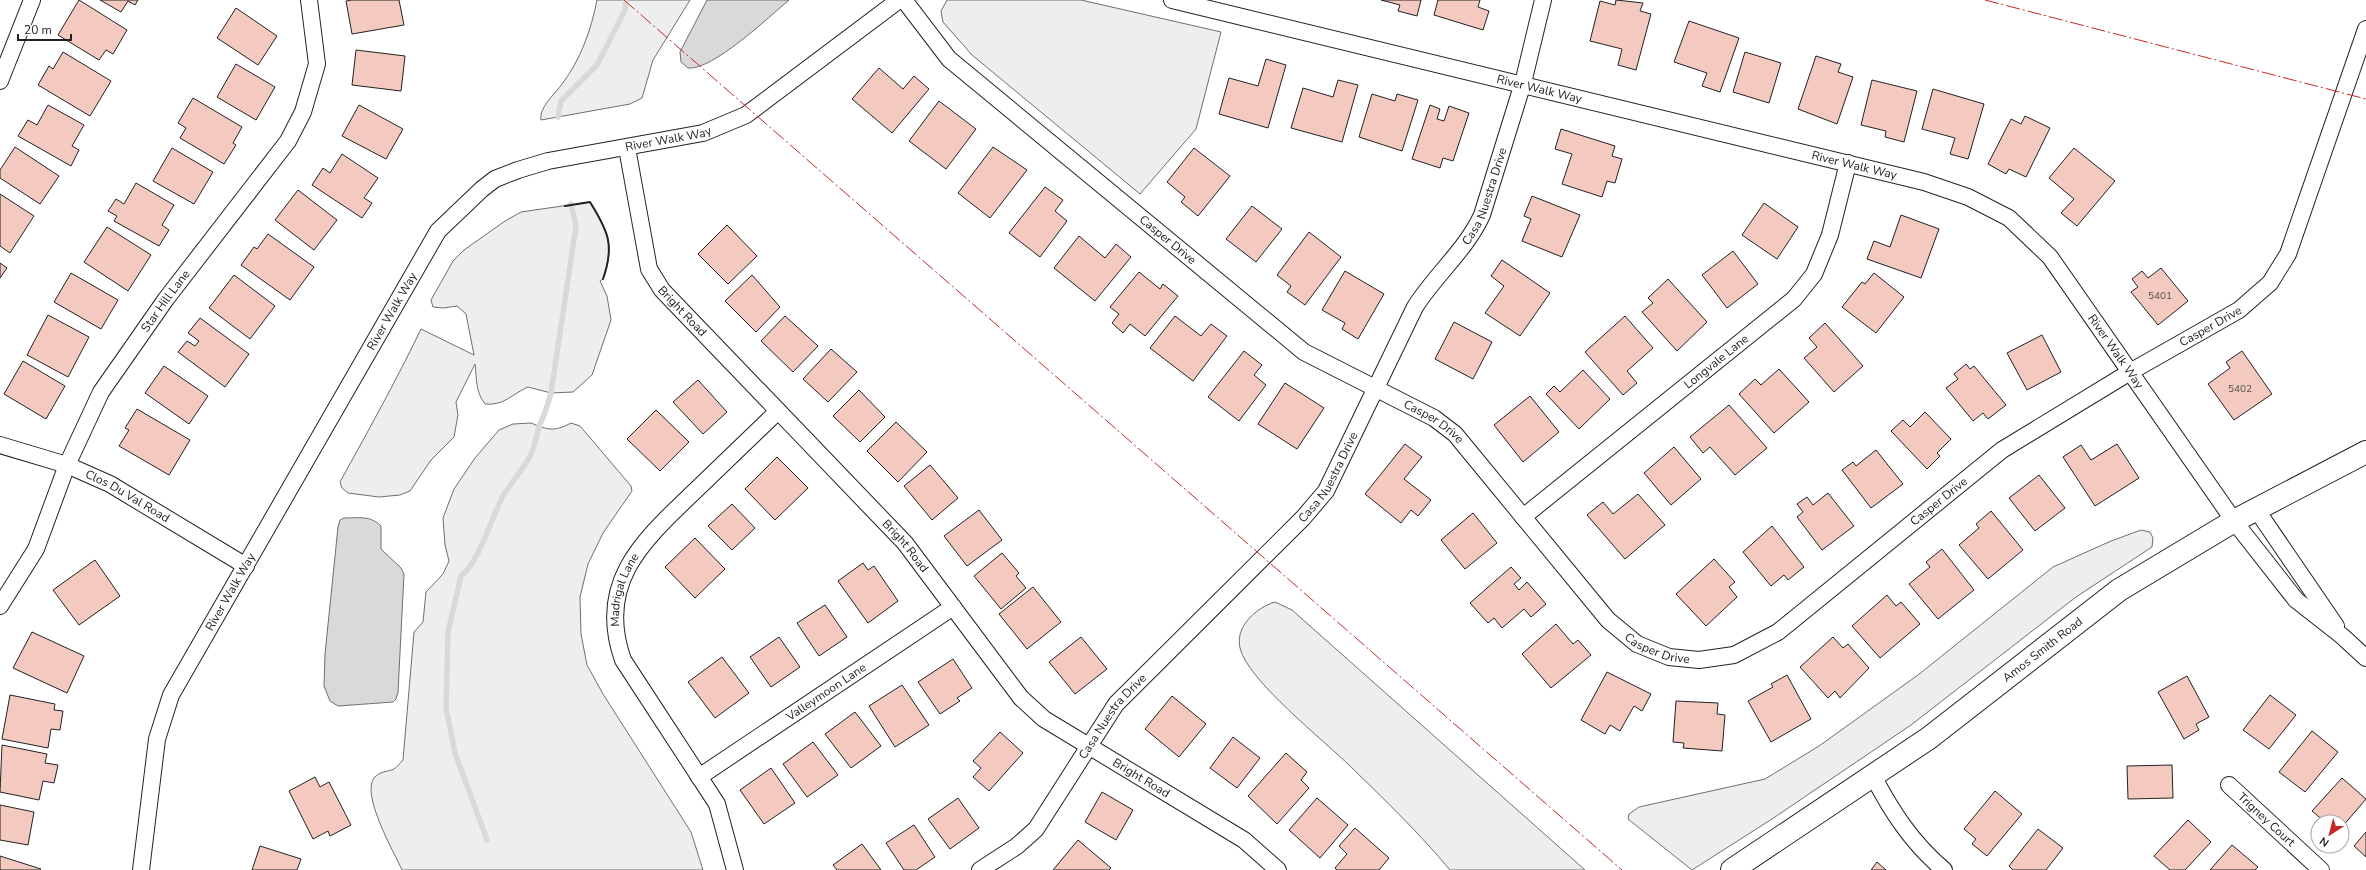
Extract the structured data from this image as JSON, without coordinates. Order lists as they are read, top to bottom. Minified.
{"streets":{"street":["River Walk Way","Casa Nuestra Drive","Casper Drive","Star Hill Lane","Bright Road","Longvale Lane","Clos Du Val Road","Madrigal Lane","Amos Smith Road","Valleymoon Lane","Trigney Court"]},"crossings":[["River Walk Way","Casa Nuestra Drive"],["River Walk Way","Casper Drive"],["River Walk Way","Bright Road"],["River Walk Way","Longvale Lane"],["River Walk Way","Clos Du Val Road"],["River Walk Way","Amos Smith Road"],["Casa Nuestra Drive","Casper Drive"],["Casa Nuestra Drive","Bright Road"],["Casper Drive","Longvale Lane"],["Star Hill Lane","Clos Du Val Road"],["Bright Road","Madrigal Lane"],["Bright Road","Valleymoon Lane"],["Madrigal Lane","Valleymoon Lane"]],"house_numbers":["5401","5402"],"scale_bar":"20 m","north":"bottom left"}
